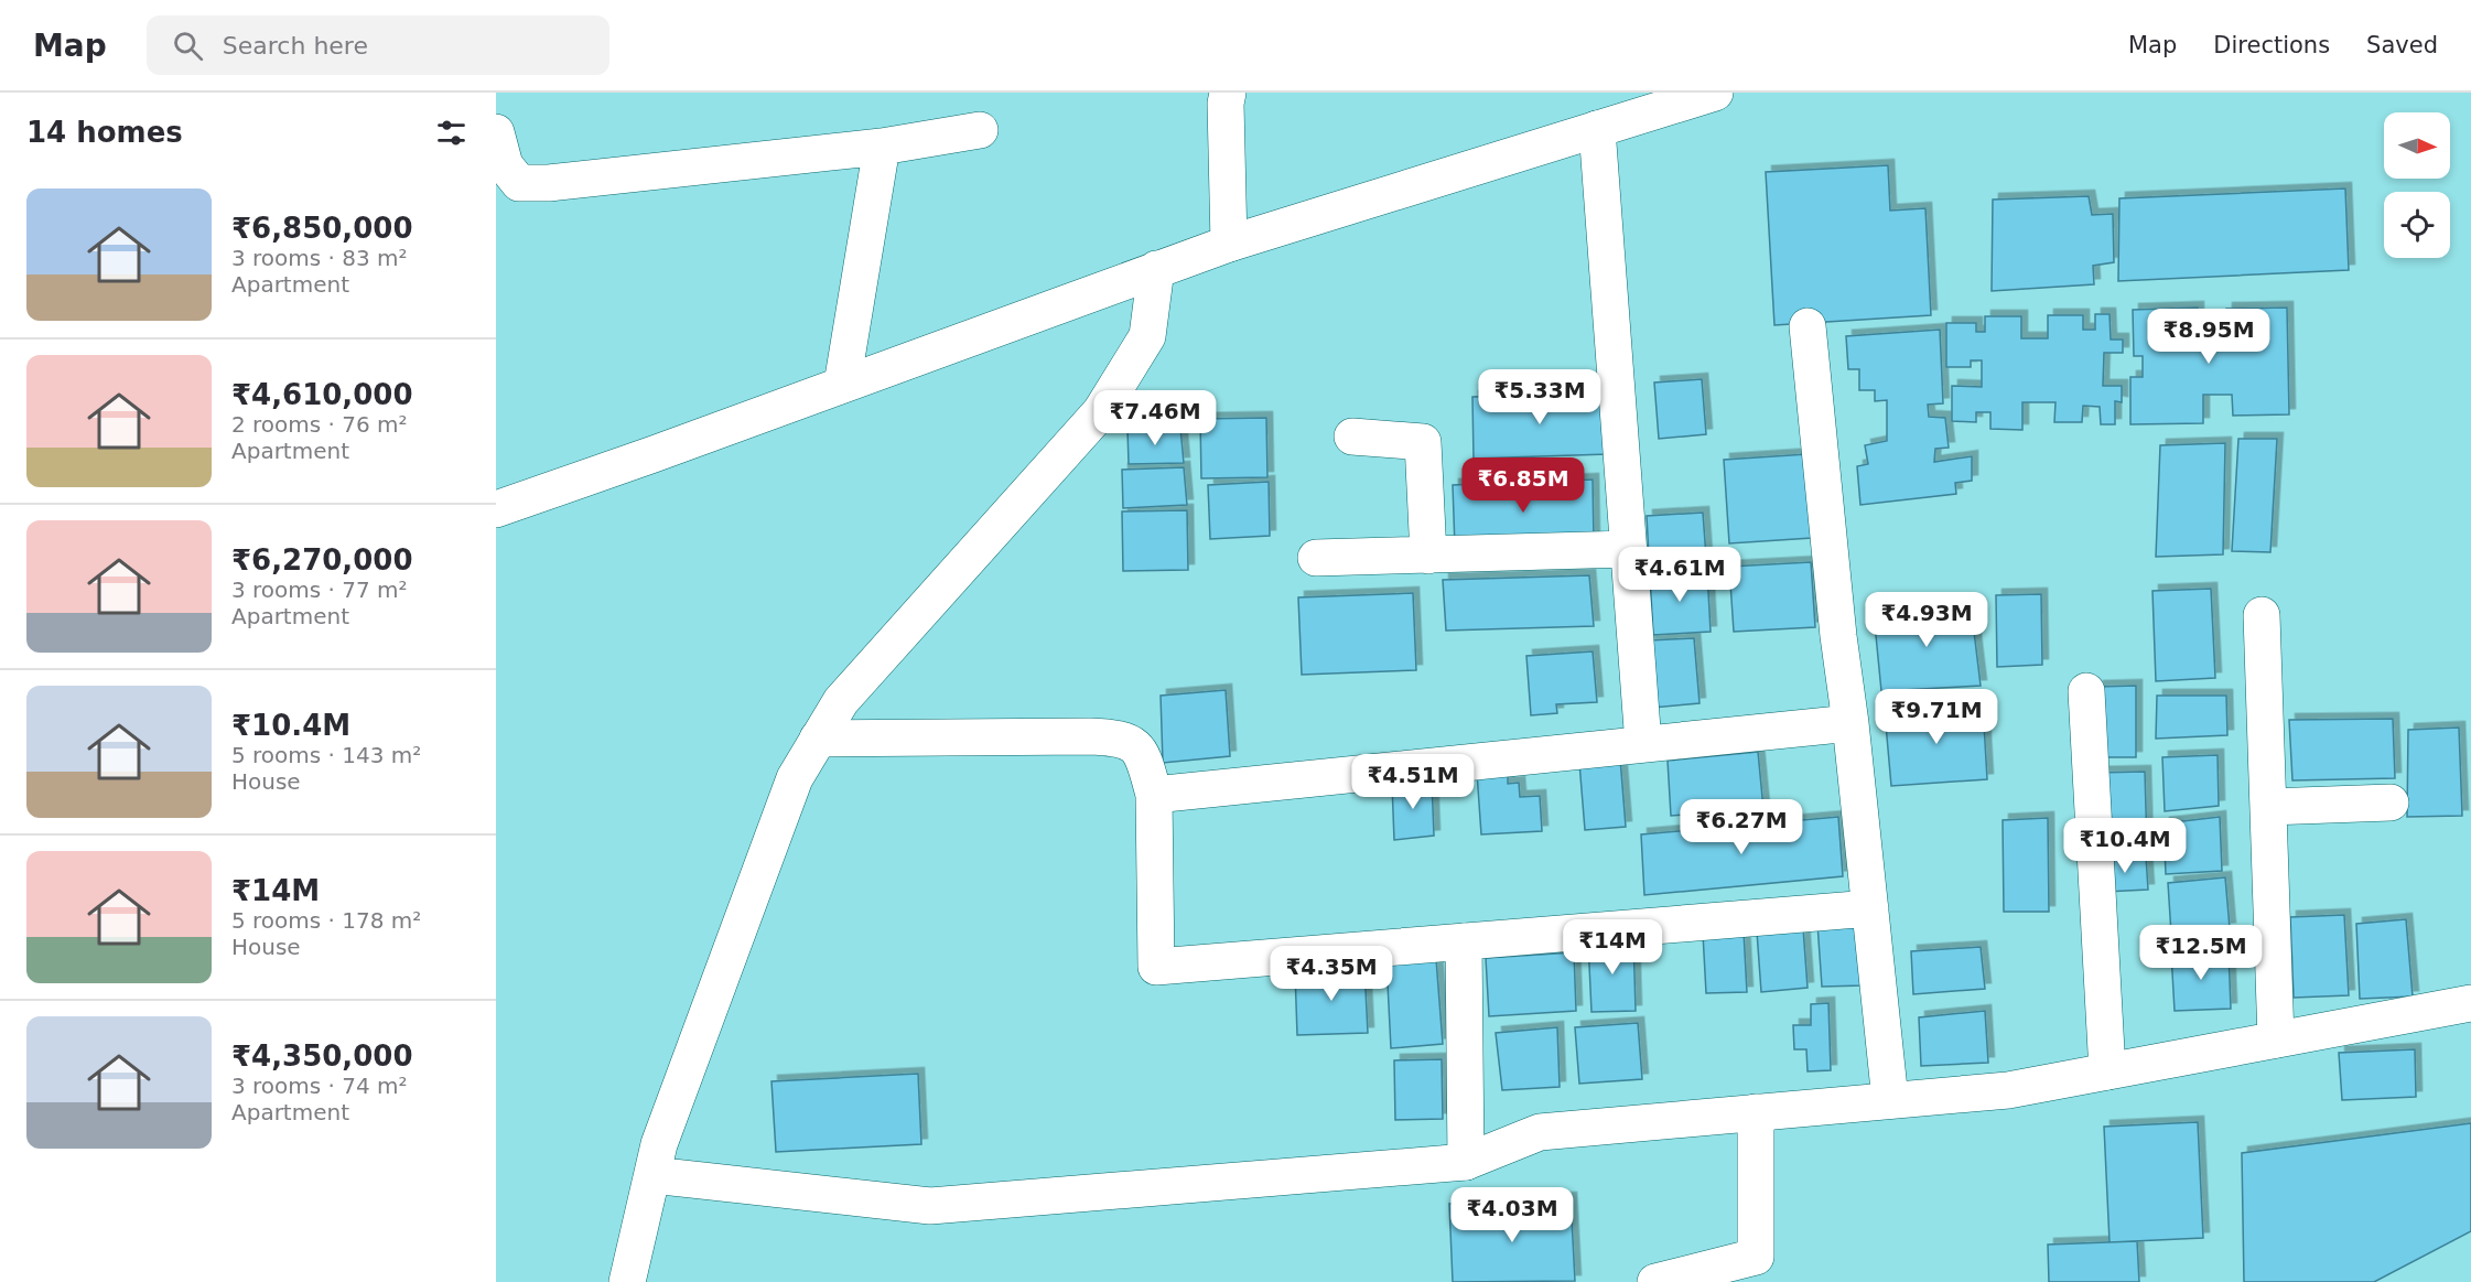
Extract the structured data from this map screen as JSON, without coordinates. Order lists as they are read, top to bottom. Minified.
{"north":"right","page":{"header":"Map","search":"Search here","nav":["Map","Directions","Saved"],"heading":"14 homes","list":[{"name":"₹6,850,000","note":"3 rooms · 83 m² · Apartment"},{"name":"₹4,610,000","note":"2 rooms · 76 m² · Apartment"},{"name":"₹6,270,000","note":"3 rooms · 77 m² · Apartment"},{"name":"₹10.4M","note":"5 rooms · 143 m² · House"},{"name":"₹14M","note":"5 rooms · 178 m² · House"},{"name":"₹4,350,000","note":"3 rooms · 74 m² · Apartment"}],"price":["₹8.95M","₹5.33M","₹7.46M","₹6.85M","₹4.61M","₹4.93M","₹9.71M","₹4.51M","₹6.27M","₹10.4M","₹14M","₹12.5M","₹4.35M","₹4.03M"]}}
